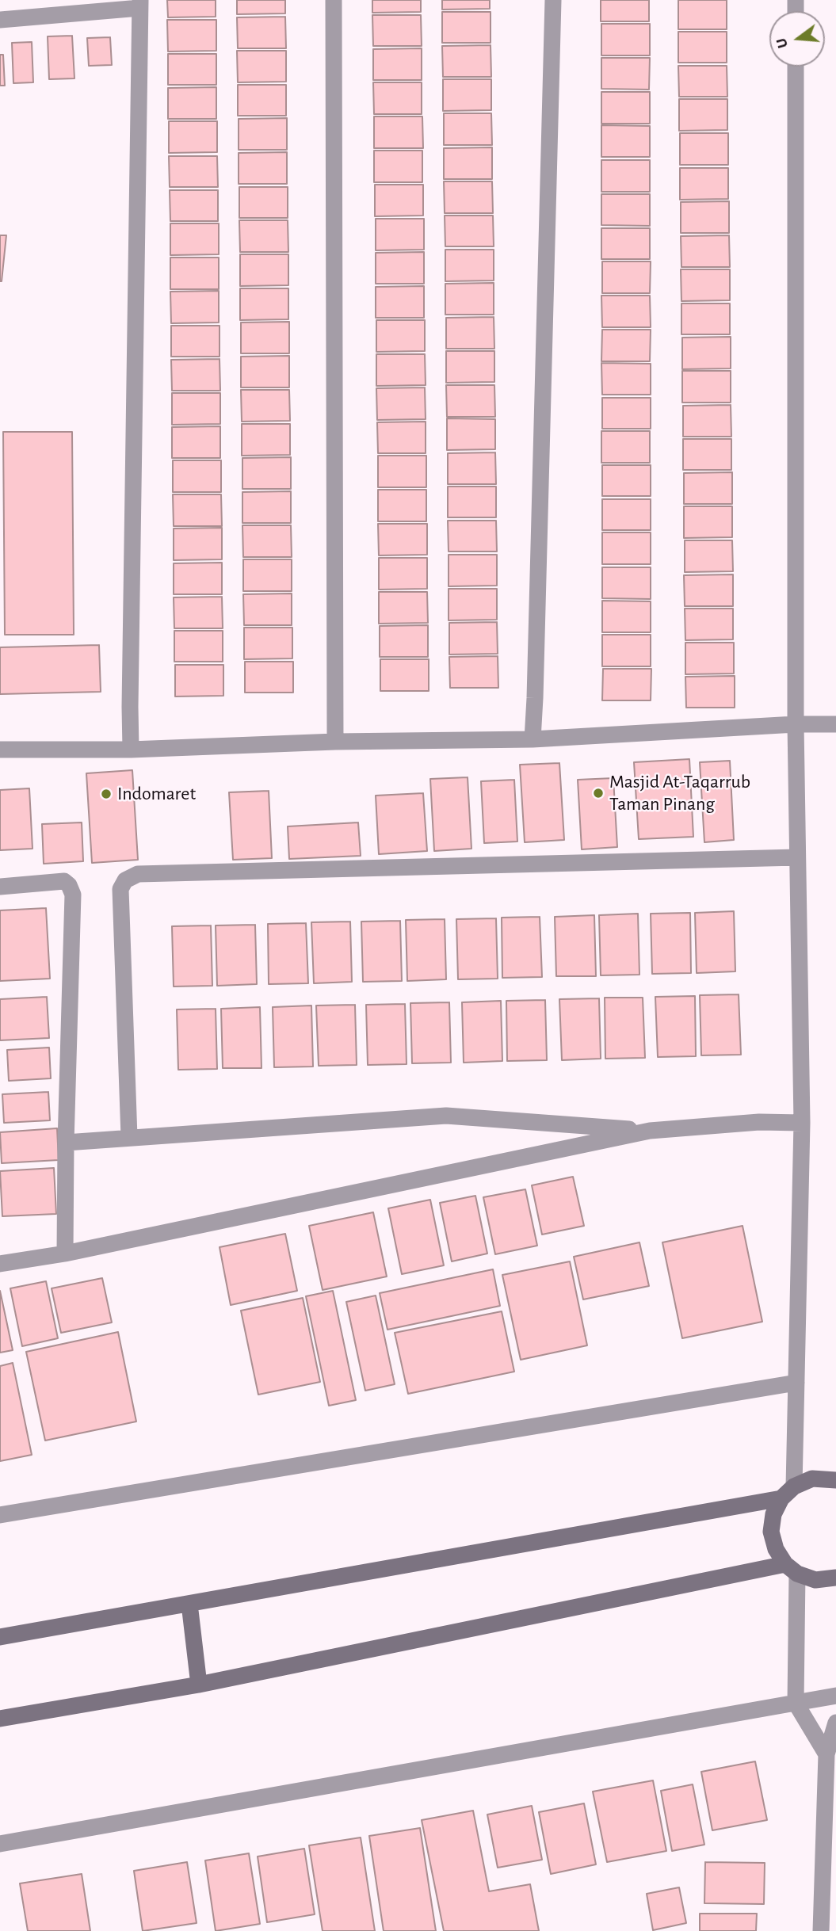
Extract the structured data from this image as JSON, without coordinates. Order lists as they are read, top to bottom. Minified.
{"places":["Masjid At-Taqarrub Taman Pinang","Indomaret"],"north":"left"}
